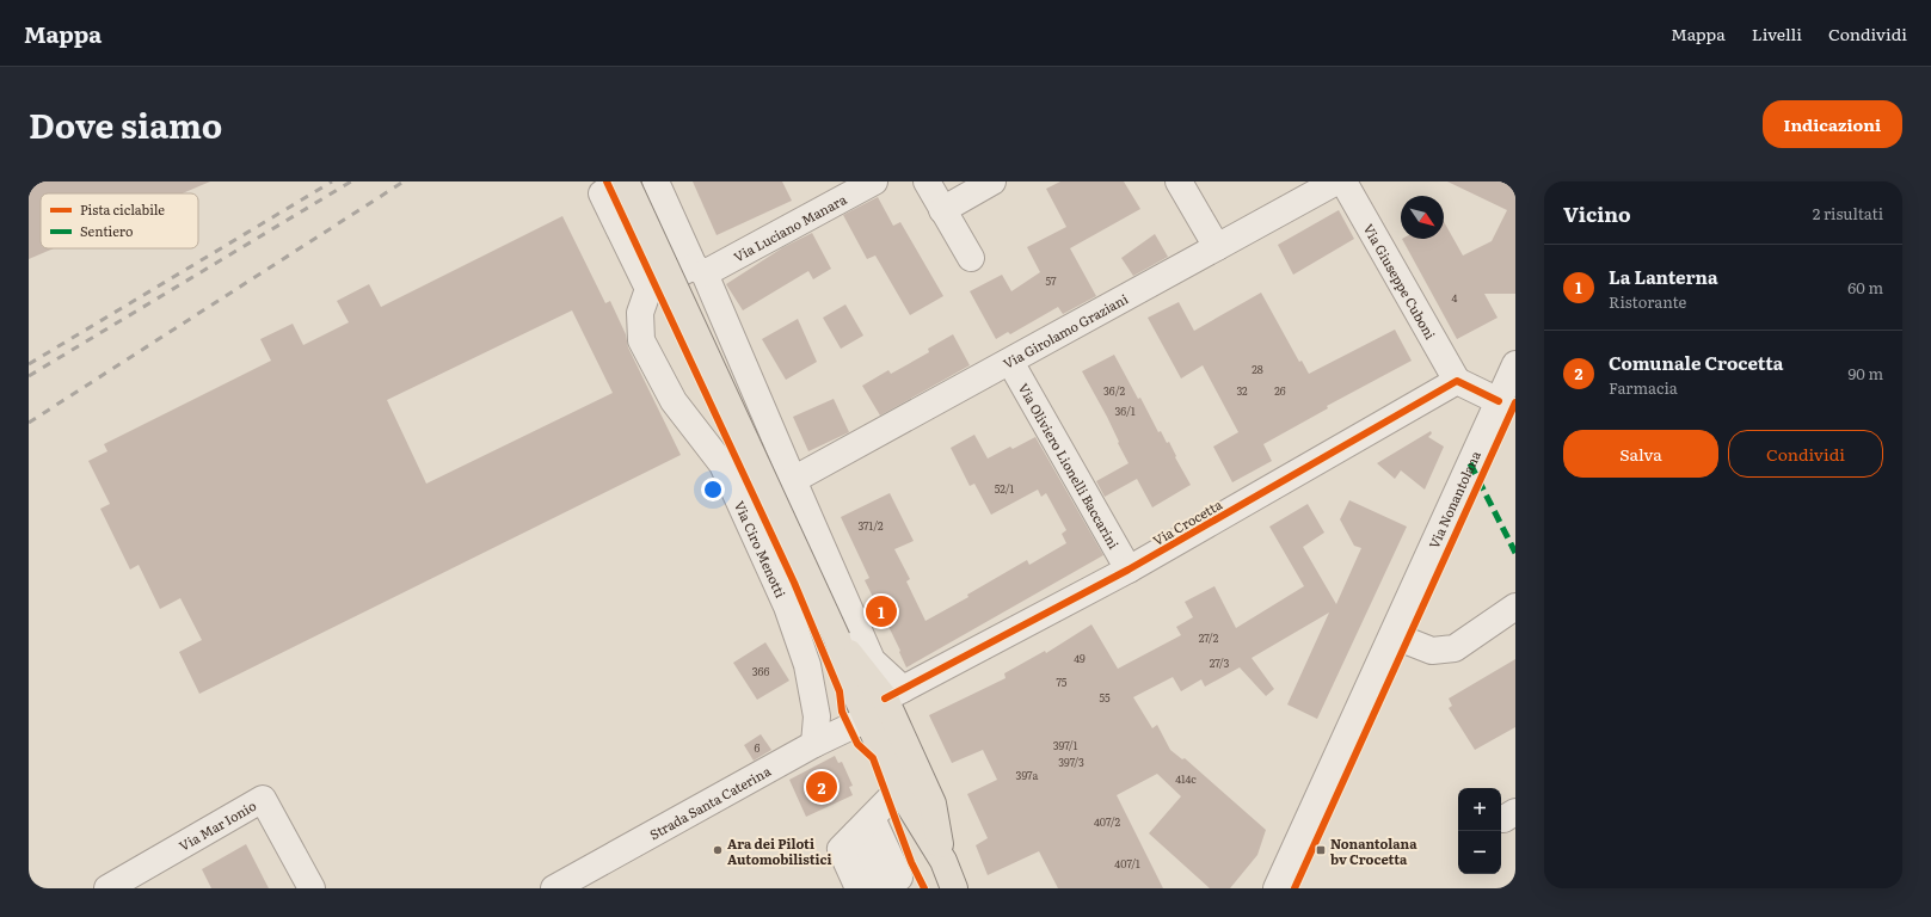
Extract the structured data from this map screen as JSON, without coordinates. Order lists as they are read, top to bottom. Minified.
{"streets":{"street":["Via Luciano Manara","Via Giuseppe Cuboni","Via Girolamo Graziani","Via Oliviero Lionelli Baccarini","Via Nonantolana","Via Crocetta","Via Ciro Menotti","Strada Santa Caterina","Via Mar Ionio"]},"crossings":[["Via Giuseppe Cuboni","Via Crocetta"],["Via Girolamo Graziani","Via Oliviero Lionelli Baccarini"],["Via Oliviero Lionelli Baccarini","Via Crocetta"],["Via Ciro Menotti","Strada Santa Caterina"]],"places":{"other":["Ara dei Piloti Automobilistici"],"transit":["Nonantolana bv Crocetta"]},"house_numbers":["57","4","28","36/2","32","26","36/1","52/1","371/2","27/2","49","27/3","366","75","55","397/1","6","397/3","397a","414c","407/2","407/1"],"legend":["Pista ciclabile","Sentiero"],"north":"bottom right","page":{"header":"Mappa","nav":["Mappa","Livelli","Condividi"],"title":"Dove siamo","buttons":["Indicazioni",["Salva","Condividi"]],"heading":["Vicino","2 risultati"],"list":[{"mark":"1","name":"La Lanterna","note":"Ristorante","value":"60 m"},{"mark":"2","name":"Comunale Crocetta","note":"Farmacia","value":"90 m"}],"pins":["1","2"],"map_buttons":["+","−"]}}
